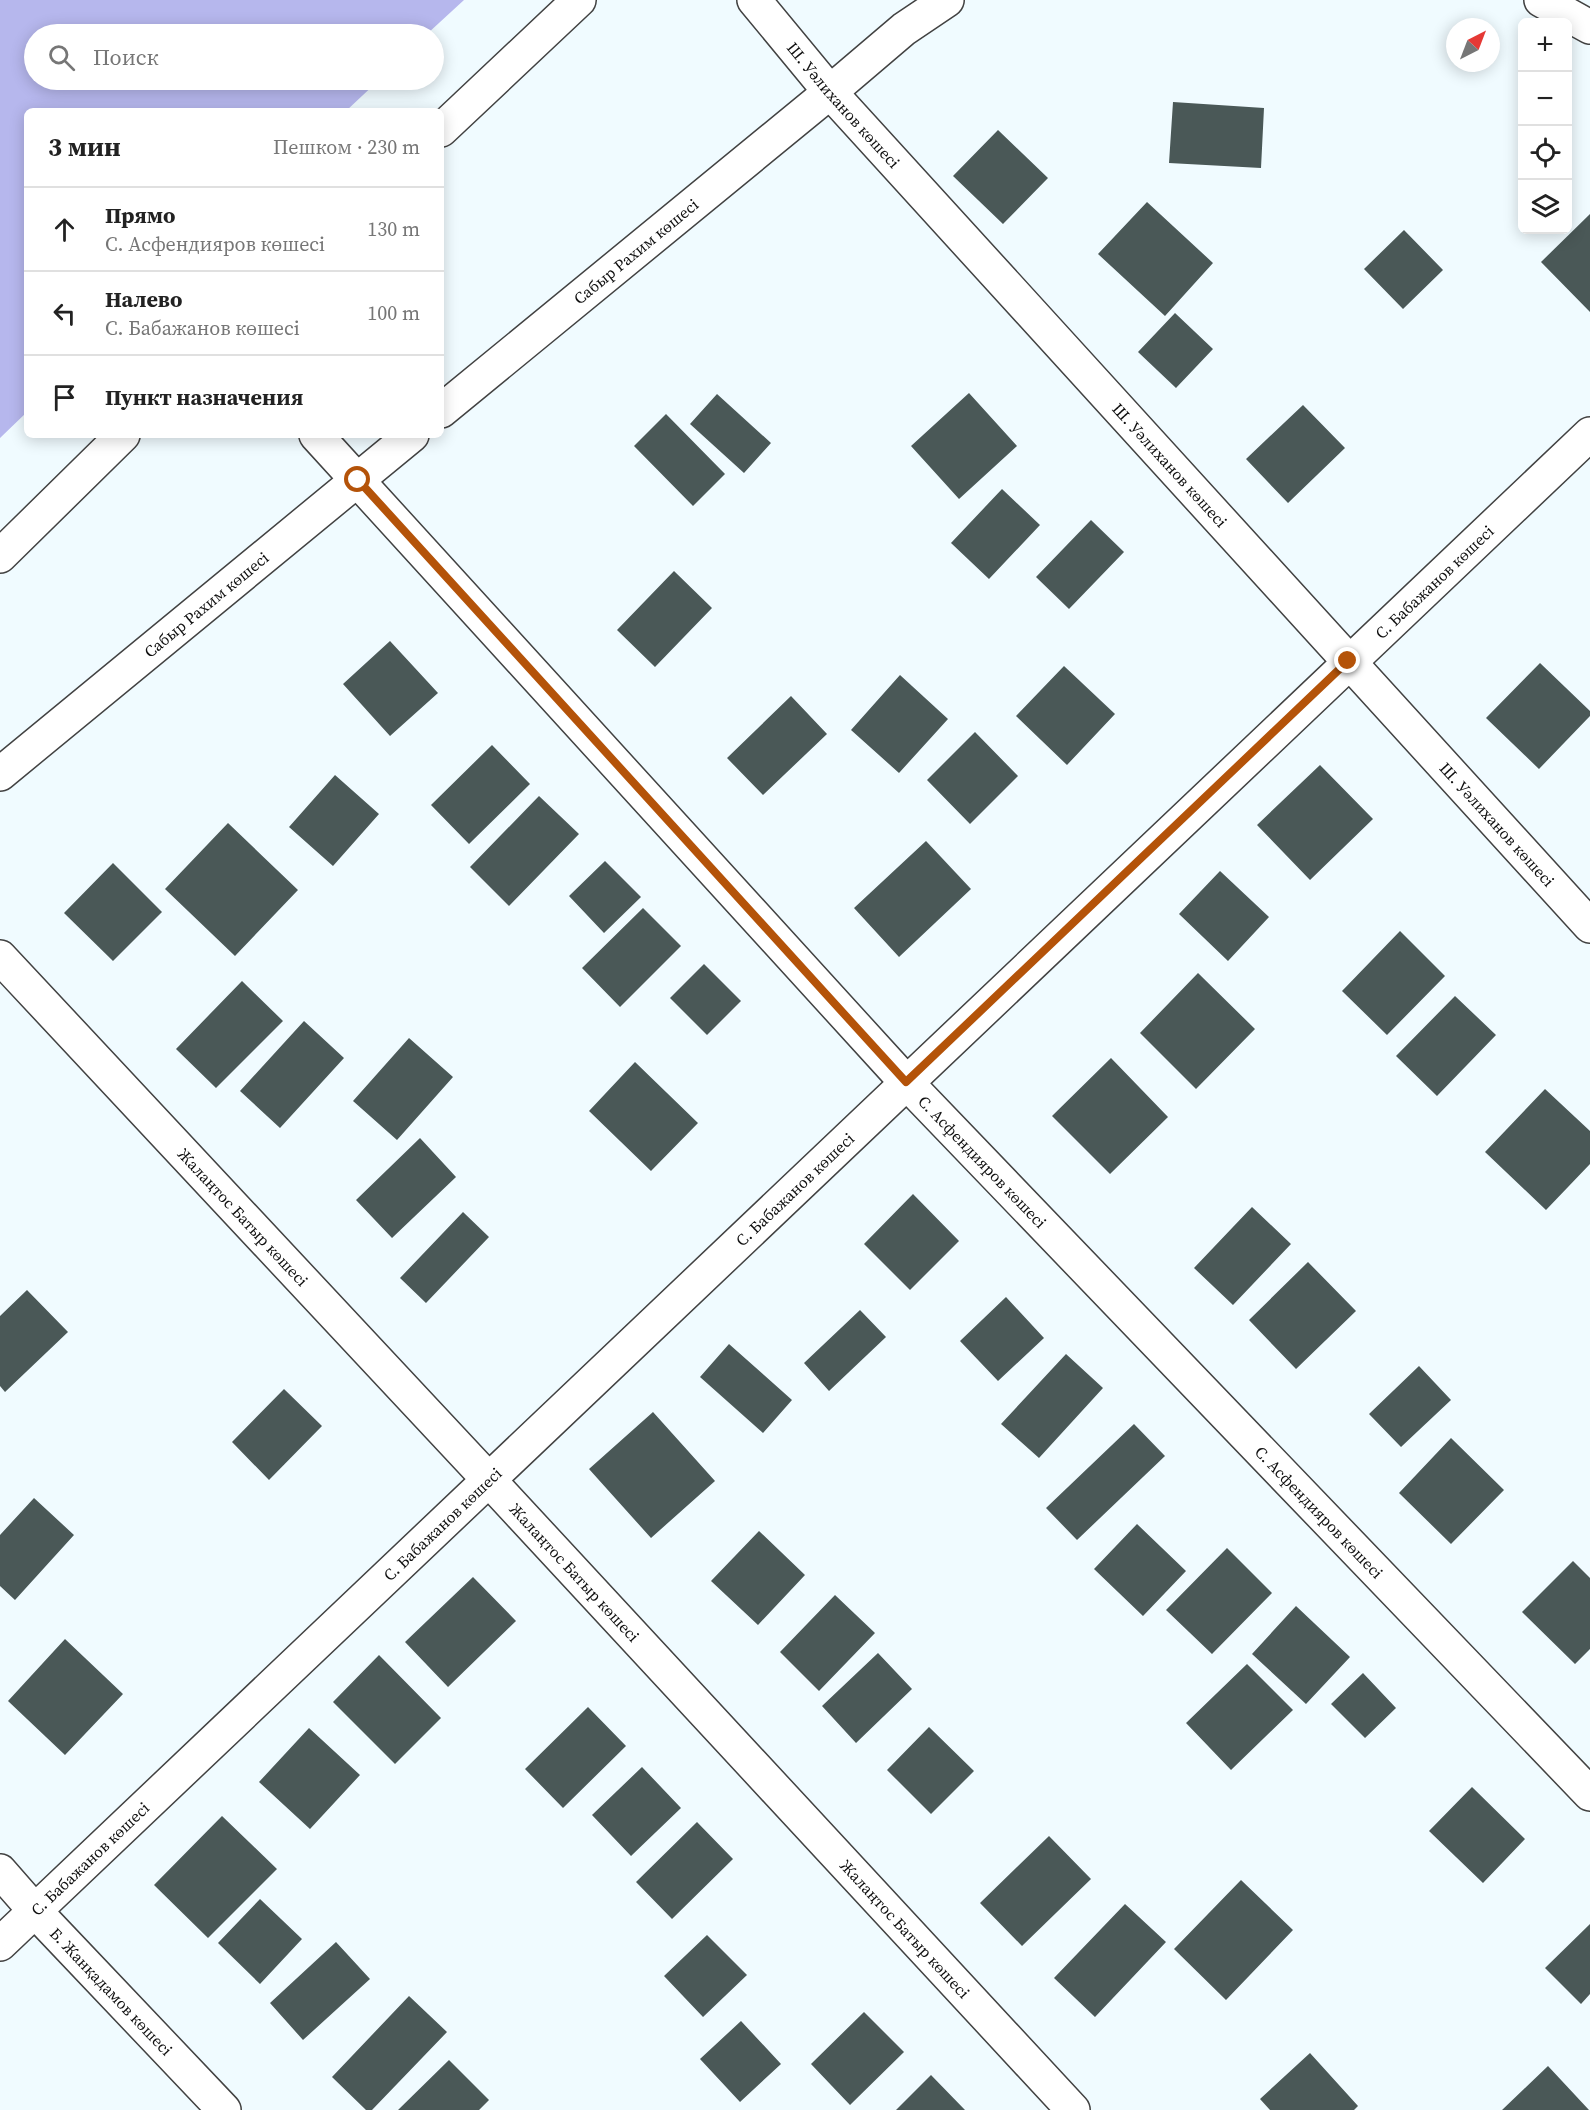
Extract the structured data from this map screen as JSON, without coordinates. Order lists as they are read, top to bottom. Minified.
{"streets":{"street":["Ш. Уәлиханов көшесі","Сабыр Рахим көшесі","С. Бабажанов көшесі","С. Асфендияров көшесі","Жалаңтос Батыр көшесі","Б. Жанқадамов көшесі"]},"crossings":[["Ш. Уәлиханов көшесі","Сабыр Рахим көшесі"],["Ш. Уәлиханов көшесі","С. Бабажанов көшесі"],["Сабыр Рахим көшесі","С. Асфендияров көшесі"],["С. Бабажанов көшесі","С. Асфендияров көшесі"],["С. Бабажанов көшесі","Жалаңтос Батыр көшесі"],["С. Бабажанов көшесі","Б. Жанқадамов көшесі"]],"north":"top right","page":{"map_buttons":["+","−"],"search":"Поиск","heading":["3 мин","Пешком · 230 m"],"list":[["Прямо","С. Асфендияров көшесі","130 m"],["Налево","С. Бабажанов көшесі","100 m"],"Пункт назначения"]}}
